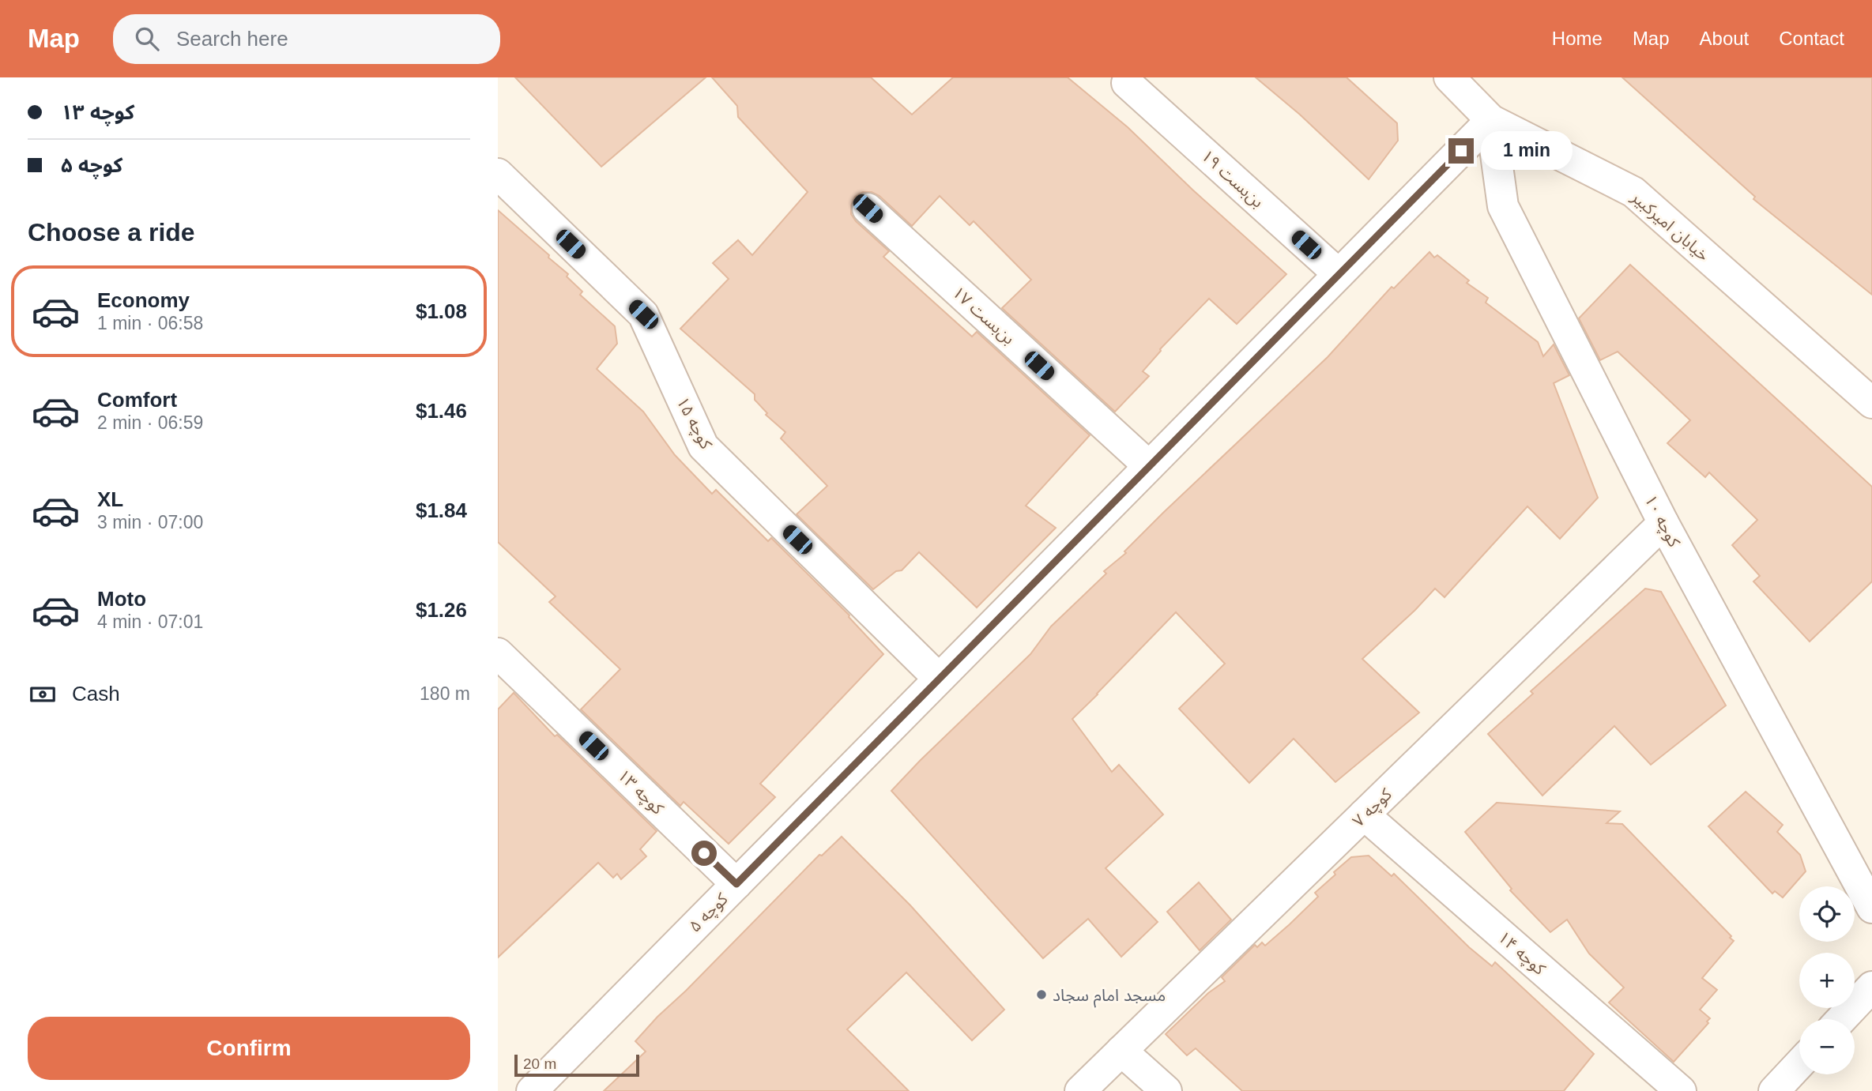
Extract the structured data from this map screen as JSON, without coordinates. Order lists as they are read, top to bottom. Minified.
{"streets":{"street":["بن‌بست ۱۹","خیابان امیرکبیر","بن‌بست ۱۷","کوچه ۱۵","کوچه ۱۰","کوچه ۱۳","کوچه ۷","کوچه ۵","کوچه ۱۴"]},"crossings":[["بن‌بست ۱۹","کوچه ۵"],["خیابان امیرکبیر","کوچه ۱۰"],["خیابان امیرکبیر","کوچه ۵"],["بن‌بست ۱۷","کوچه ۵"],["کوچه ۱۵","کوچه ۵"],["کوچه ۱۰","کوچه ۷"],["کوچه ۱۰","کوچه ۵"],["کوچه ۱۳","کوچه ۵"],["کوچه ۷","کوچه ۱۴"]],"places":["مسجد امام سجاد"],"scale_bar":"20 m","page":{"header":"Map","search":"Search here","nav":["Home","Map","About","Contact"],"banner":["کوچه ۱۳","کوچه ۵"],"bubble":"1 min","heading":"Choose a ride","list":[{"name":"Economy","note":"1 min · 06:58","value":"$1.08"},{"name":"Comfort","note":"2 min · 06:59","value":"$1.46"},{"name":"XL","note":"3 min · 07:00","value":"$1.84"},{"name":"Moto","note":"4 min · 07:01","value":"$1.26"}],"pay":["Cash","180 m"],"map_buttons":["+","−"],"buttons":"Confirm","scale":"20 m"}}
